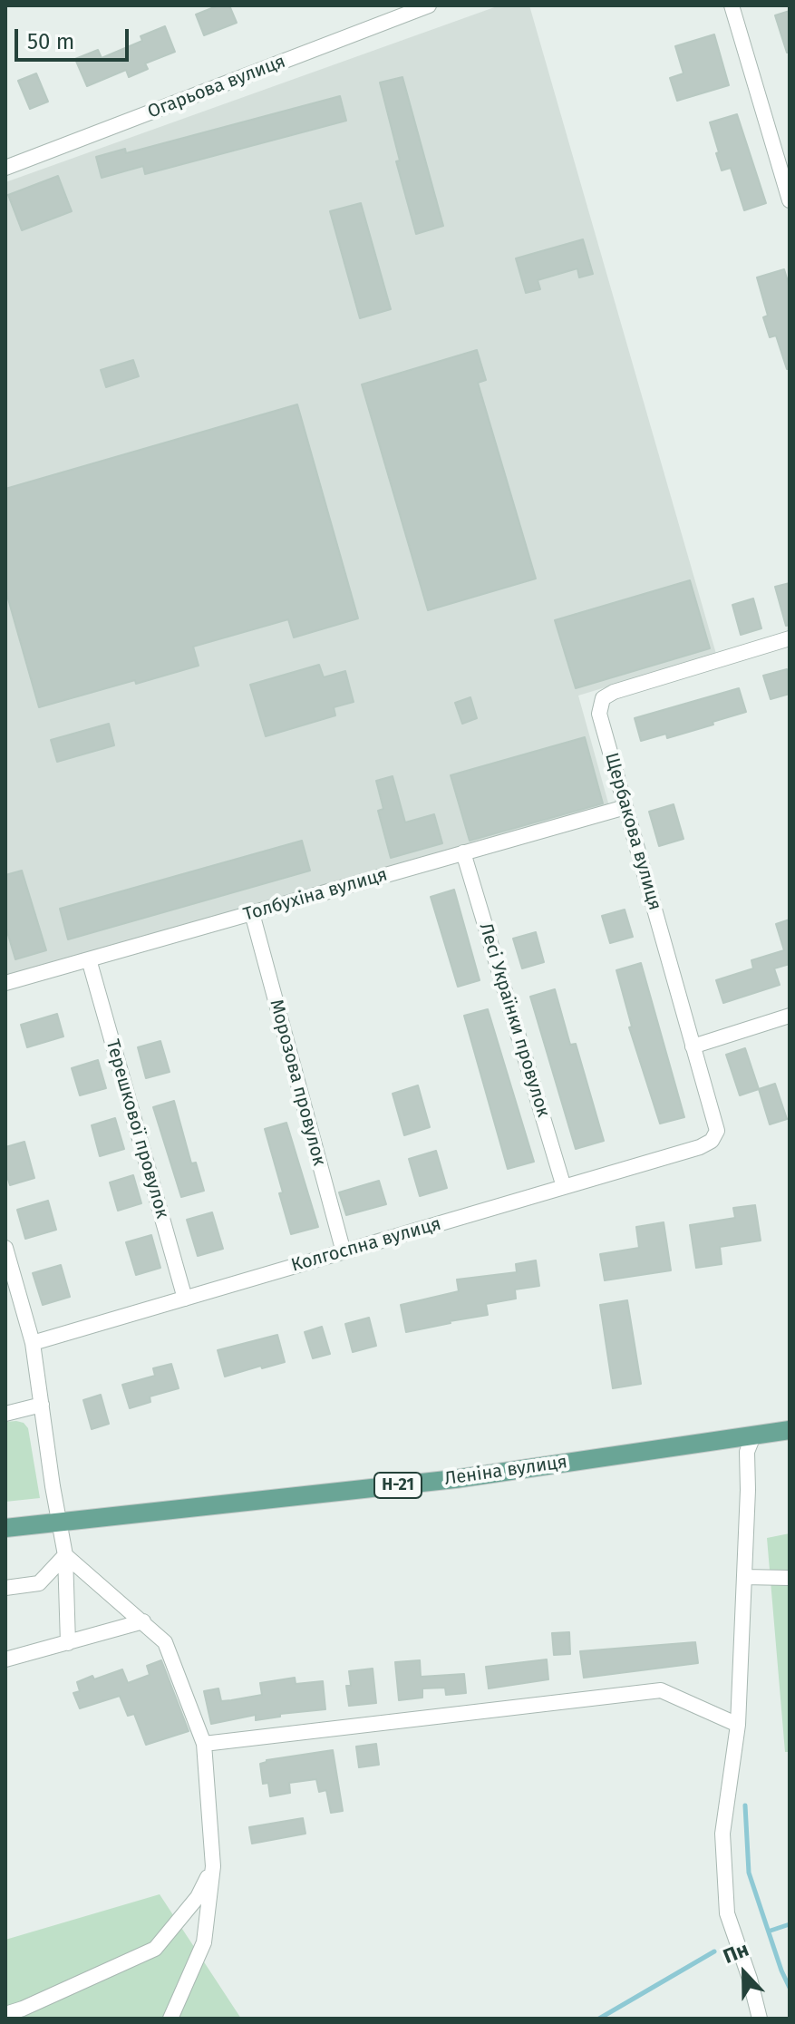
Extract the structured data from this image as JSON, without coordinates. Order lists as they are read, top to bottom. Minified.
{"streets":{"main road":["Леніна вулиця","Н-21"],"street":["Огарьова вулиця","Щербакова вулиця","Толбухіна вулиця","Лесі Українки провулок","Морозова провулок","Терешкової провулок","Колгоспна вулиця"]},"crossings":[["Щербакова вулиця","Толбухіна вулиця"],["Щербакова вулиця","Колгоспна вулиця"],["Толбухіна вулиця","Лесі Українки провулок"],["Толбухіна вулиця","Морозова провулок"],["Толбухіна вулиця","Терешкової провулок"],["Лесі Українки провулок","Колгоспна вулиця"],["Морозова провулок","Колгоспна вулиця"],["Терешкової провулок","Колгоспна вулиця"]],"scale_bar":"50 m","north":"top"}
